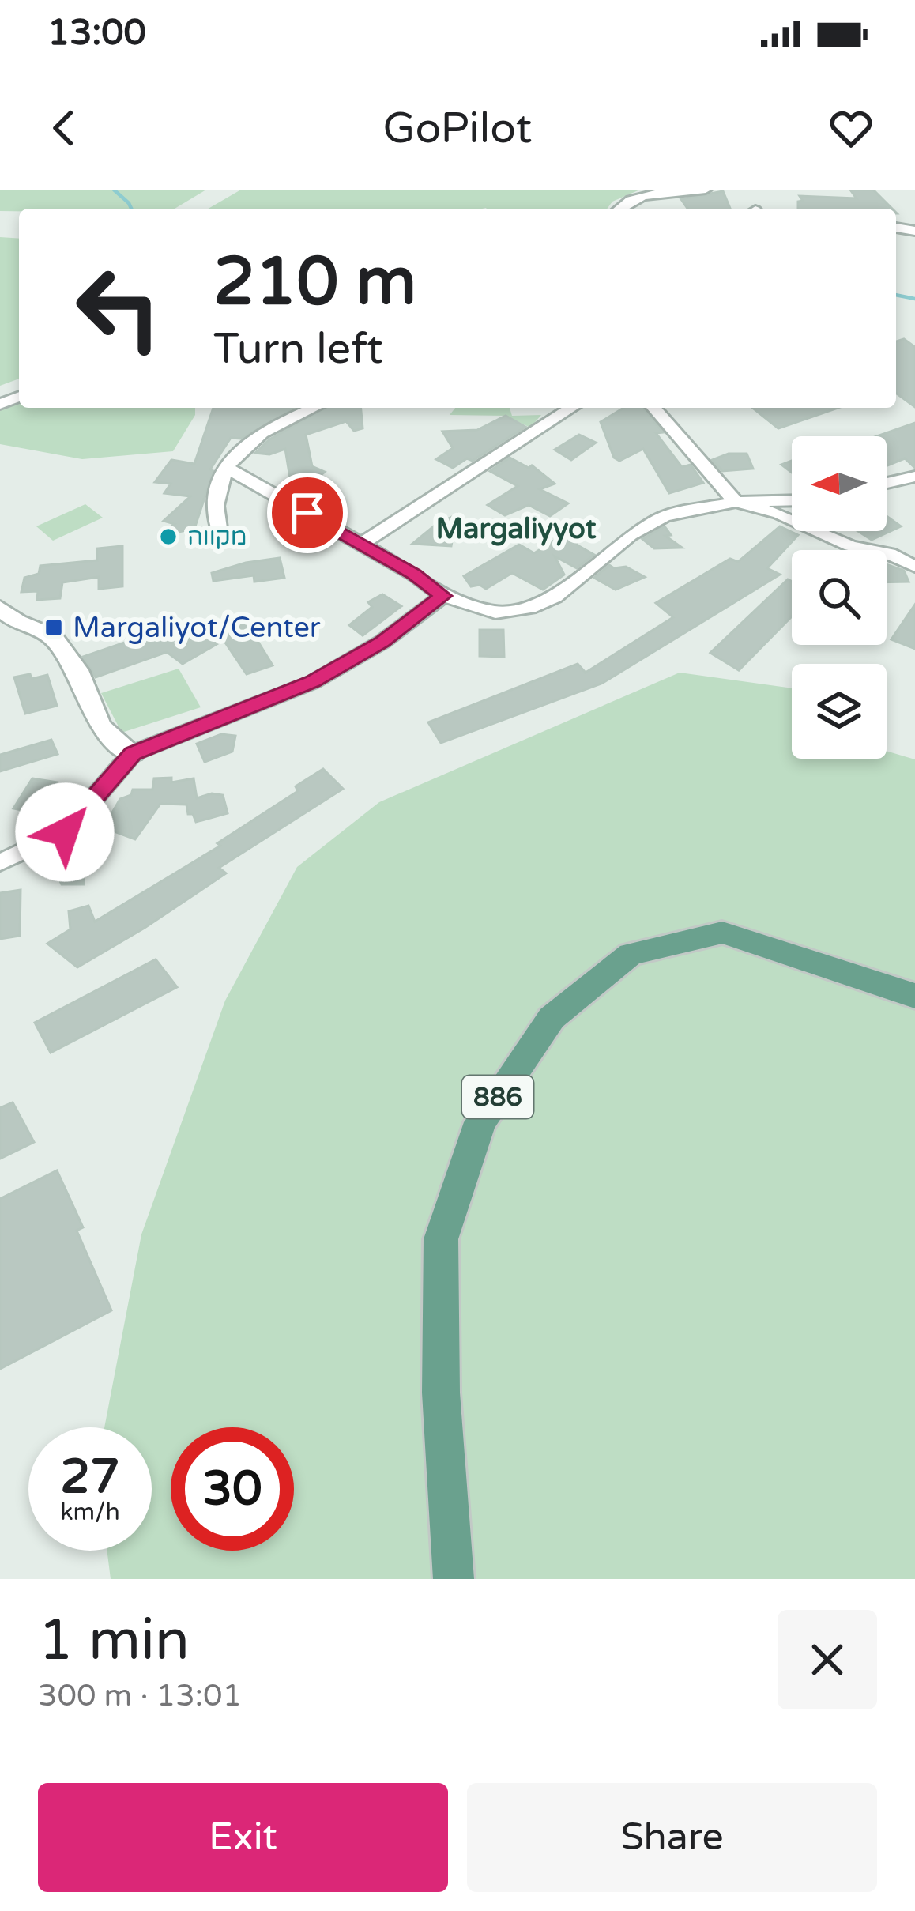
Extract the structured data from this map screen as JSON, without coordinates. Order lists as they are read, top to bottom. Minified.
{"streets":{"main road":["886"]},"districts":["Margaliyyot"],"places":{"other":["מקווה"],"transit":["Margaliyot/Center"]},"north":"left","page":{"status":"13:00","header":"GoPilot","turn":["210 m","Turn left"],"speed":"27 km/h","limit":"30","heading":["1 min","300 m · 13:01"],"buttons":["Exit","Share"]}}
